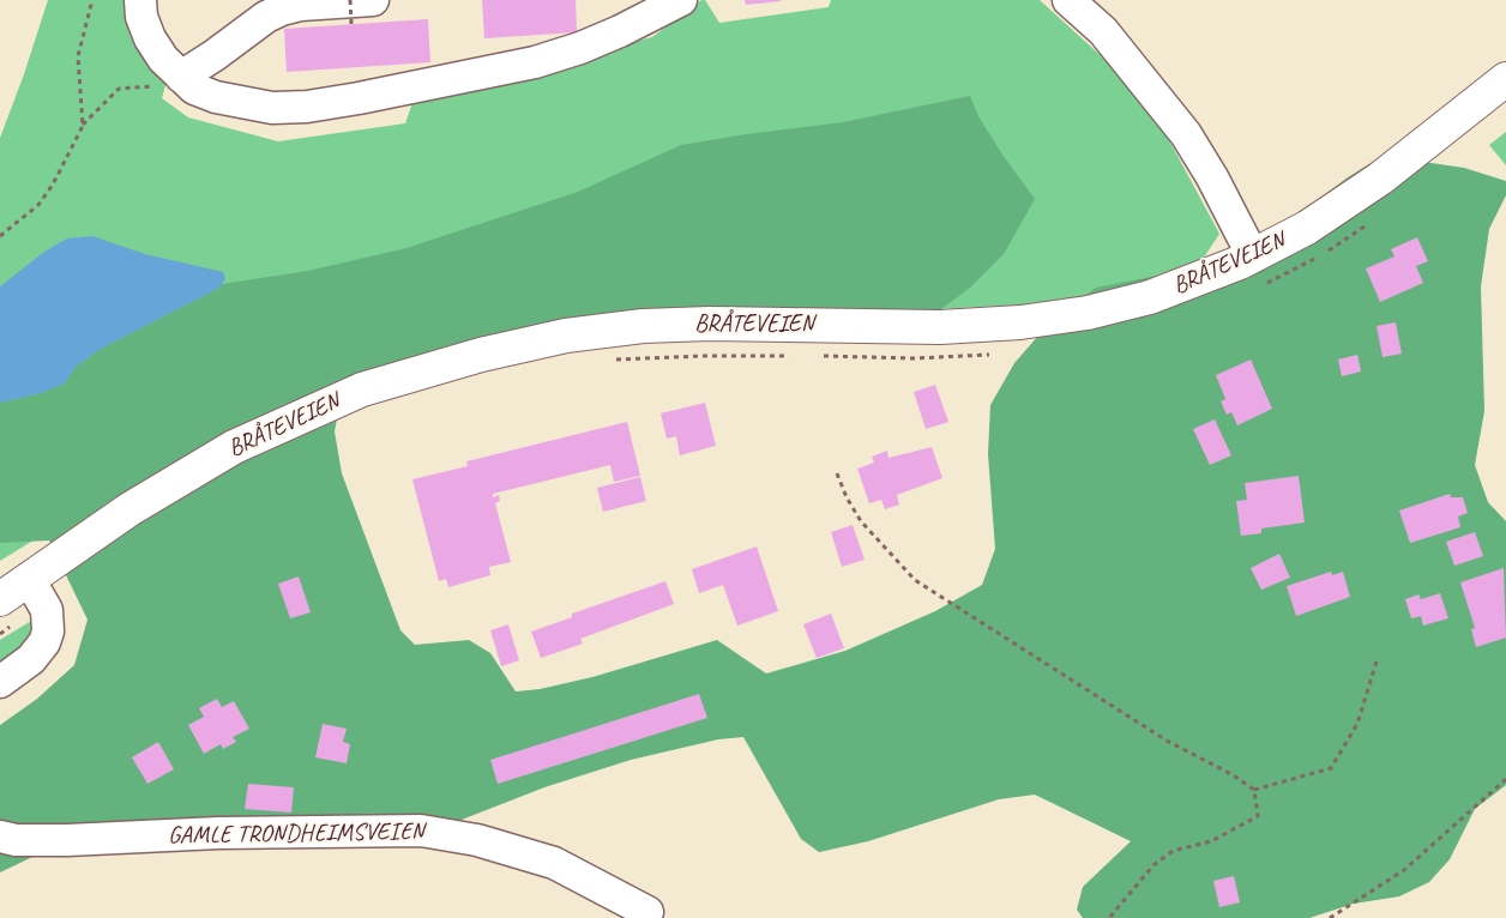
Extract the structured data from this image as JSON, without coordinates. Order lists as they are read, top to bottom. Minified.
{"streets":{"main road":["BRÅTEVEIEN"],"street":["GAMLE TRONDHEIMSVEIEN"]}}
